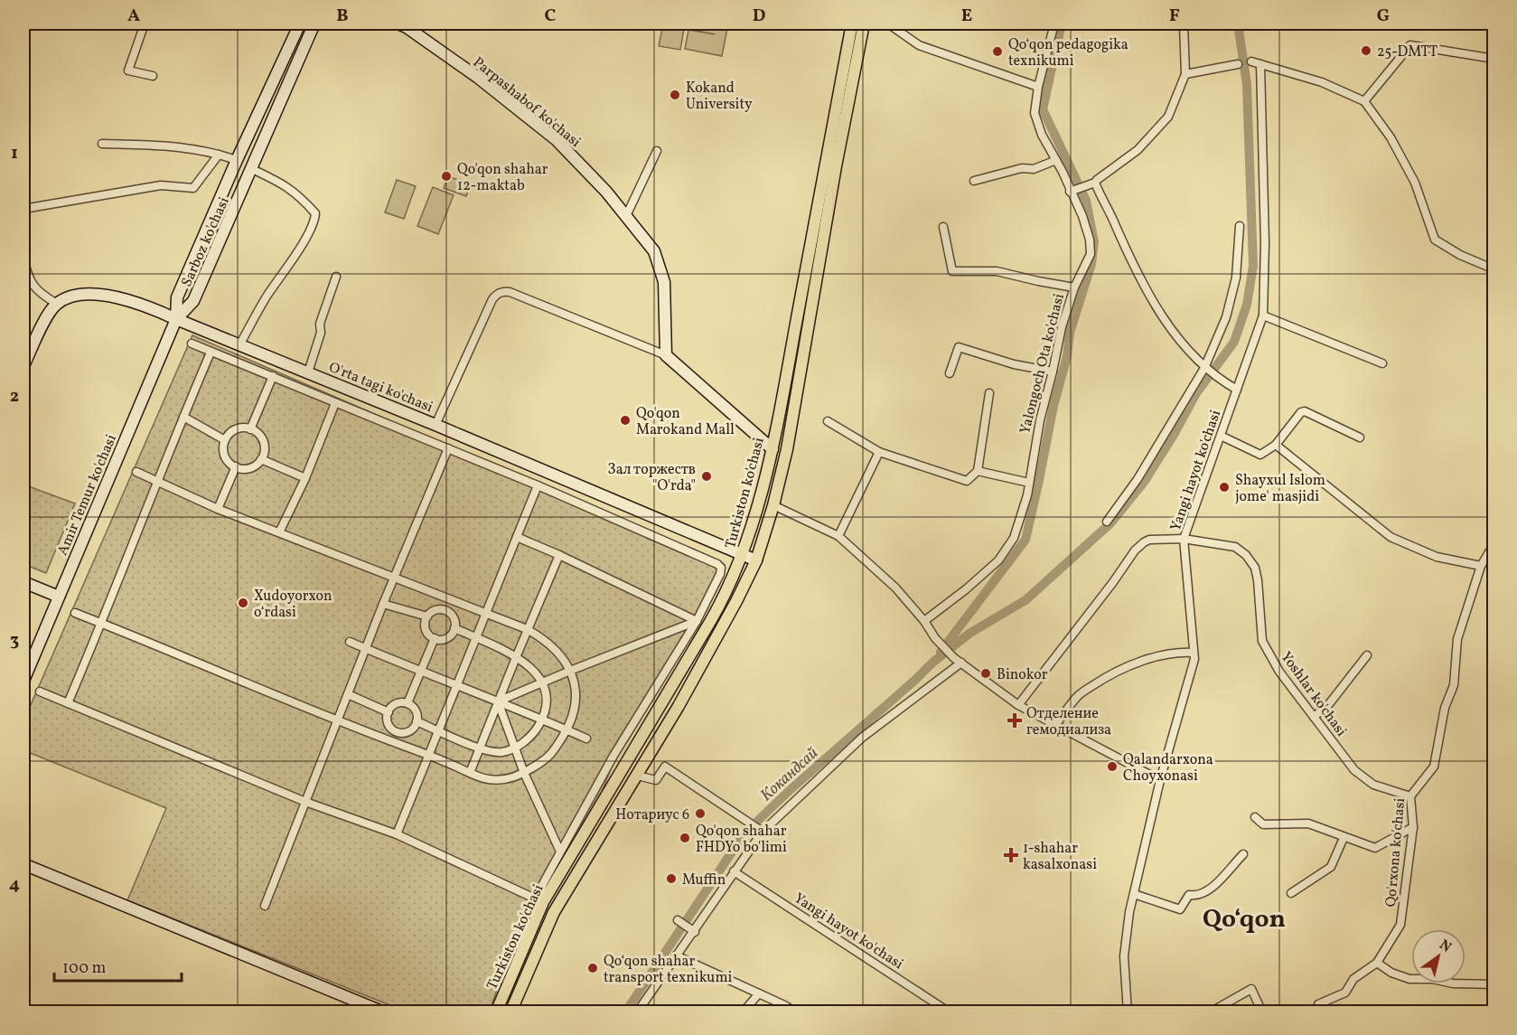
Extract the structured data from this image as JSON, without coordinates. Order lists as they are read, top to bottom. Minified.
{"streets":{"main road":["Parpashabof ko'chasi","Sarboz ko'chasi","O'rta tagi ko'chasi","Turkiston ko'chasi","Amir Temur ko'chasi"],"street":["Yalongoch Ota ko'chasi","Yangi hayot ko'chasi","Yoshlar ko'chasi","Qo'rxona ko'chasi"]},"crossings":[["Sarboz ko'chasi","O'rta tagi ko'chasi"],["Sarboz ko'chasi","Amir Temur ko'chasi"],["O'rta tagi ko'chasi","Turkiston ko'chasi"],["O'rta tagi ko'chasi","Amir Temur ko'chasi"],["Yangi hayot ko'chasi","Yoshlar ko'chasi"],["Yoshlar ko'chasi","Qo'rxona ko'chasi"]],"districts":["Qo‘qon"],"water":["Кокандсай"],"places":{"other":["25-DMTT","Qo‘qon pedagogika texnikumi","Kokand University","Qo'qon shahar 12-maktab","Qo'qon Marokand Mall","Зал торжеств \"O'rda\"","Shayxul Islom jome' masjidi","Xudoyorxon oʻrdasi","Binokor","Qalandarxona Choyxonasi","Нотариус 6","Qo'qon shahar FHDYo bo'limi","Muffin","Qoʻqon shahar transport texnikumi"],"health":["Отделение гемодиализа","1-shahar kasalxonasi"]},"scale_bar":"100 m","north":"top right","grid":{"columns":["A","B","C","D","E","F","G"],"rows":["1","2","3","4"]}}
